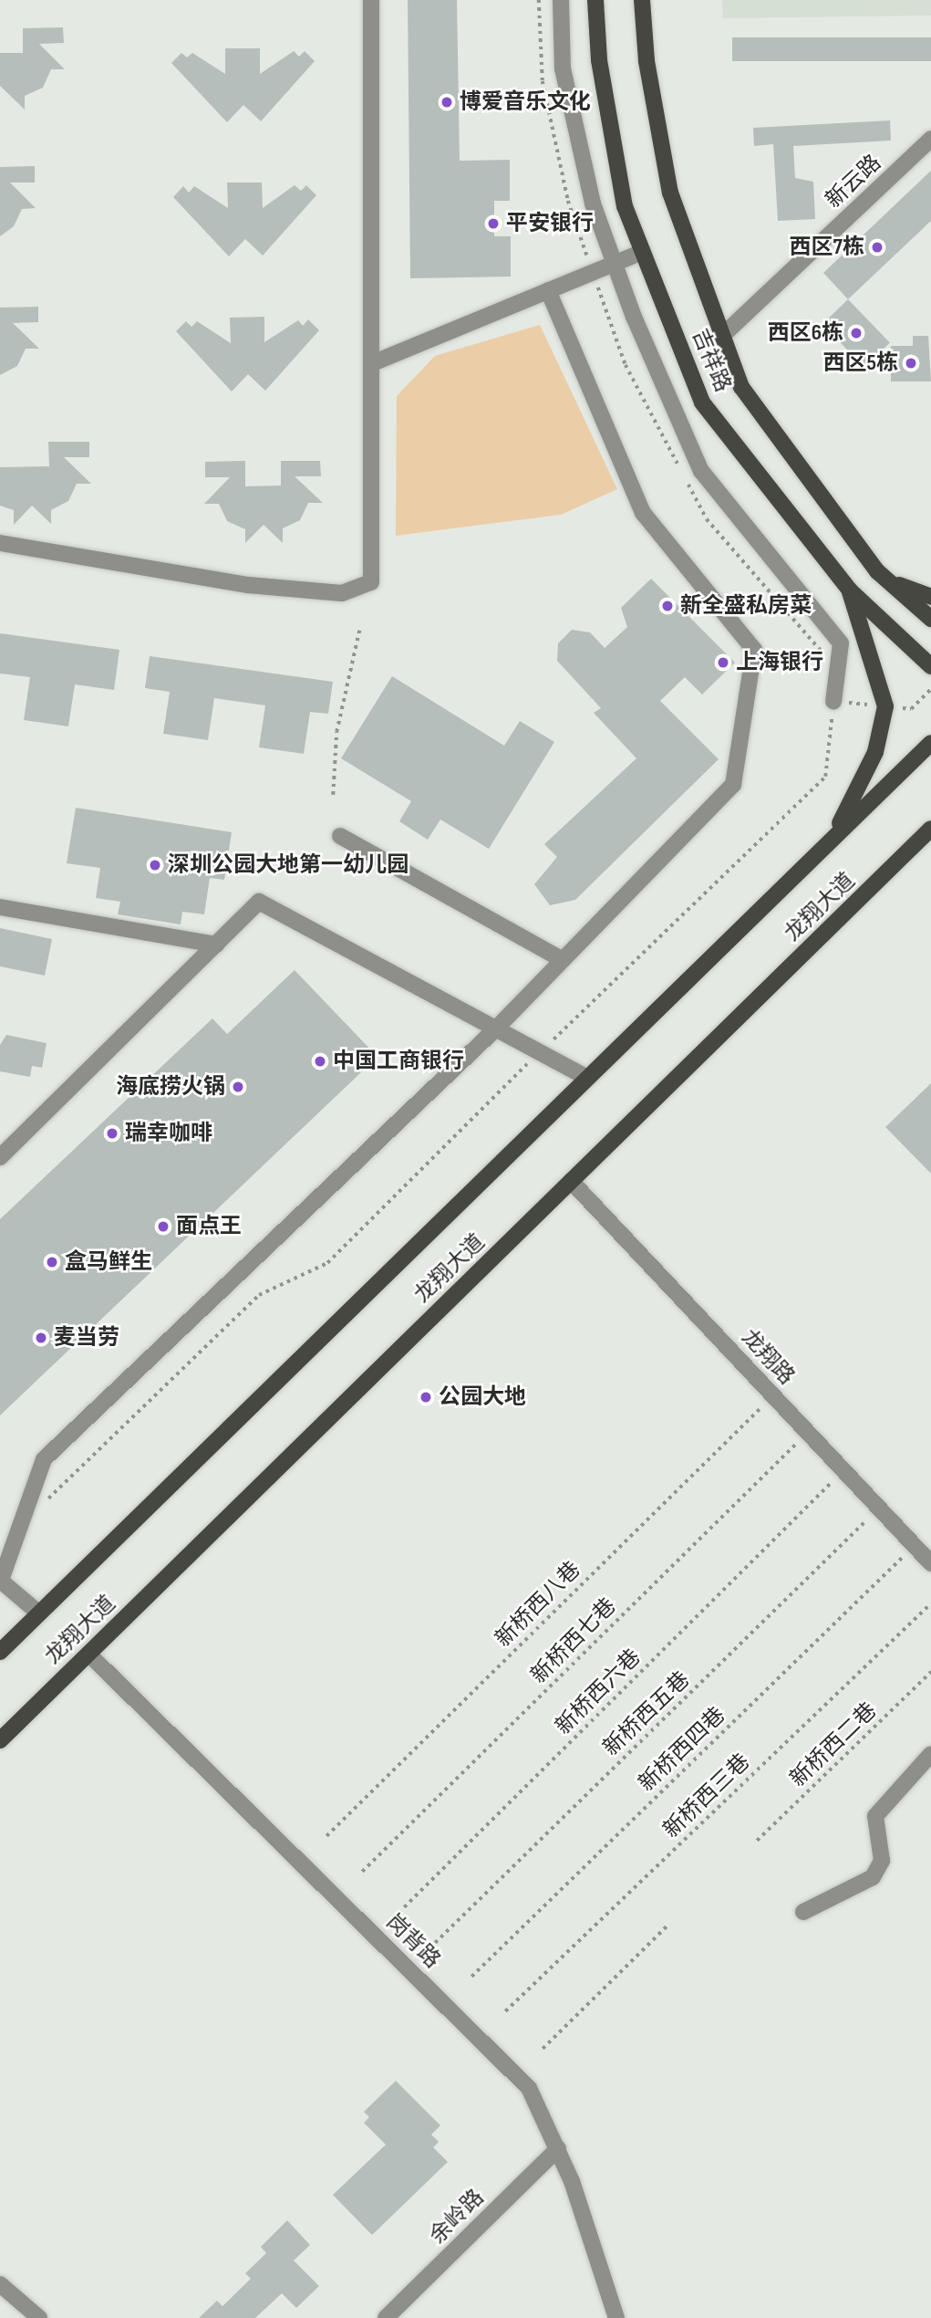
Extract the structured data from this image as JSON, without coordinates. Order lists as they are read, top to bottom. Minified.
{"streets":{"main road":["吉祥路","龙翔大道"],"street":["新云路","龙翔路","岗背路","余岭路"],"path":["新桥西八巷","新桥西七巷","新桥西六巷","新桥西五巷","新桥西二巷","新桥西四巷","新桥西三巷"]},"crossings":[["新云路","吉祥路"],["龙翔大道","龙翔路"],["龙翔大道","岗背路"],["龙翔路","新桥西八巷"],["龙翔路","新桥西七巷"],["龙翔路","新桥西六巷"],["龙翔路","新桥西五巷"],["龙翔路","新桥西四巷"],["新桥西六巷","岗背路"],["岗背路","余岭路"]],"places":["博爱音乐文化","平安银行","西区7栋","西区6栋","西区5栋","新全盛私房菜","上海银行","深圳公园大地第一幼儿园","中国工商银行","海底捞火锅","瑞幸咖啡","面点王","盒马鲜生","麦当劳","公园大地"]}
